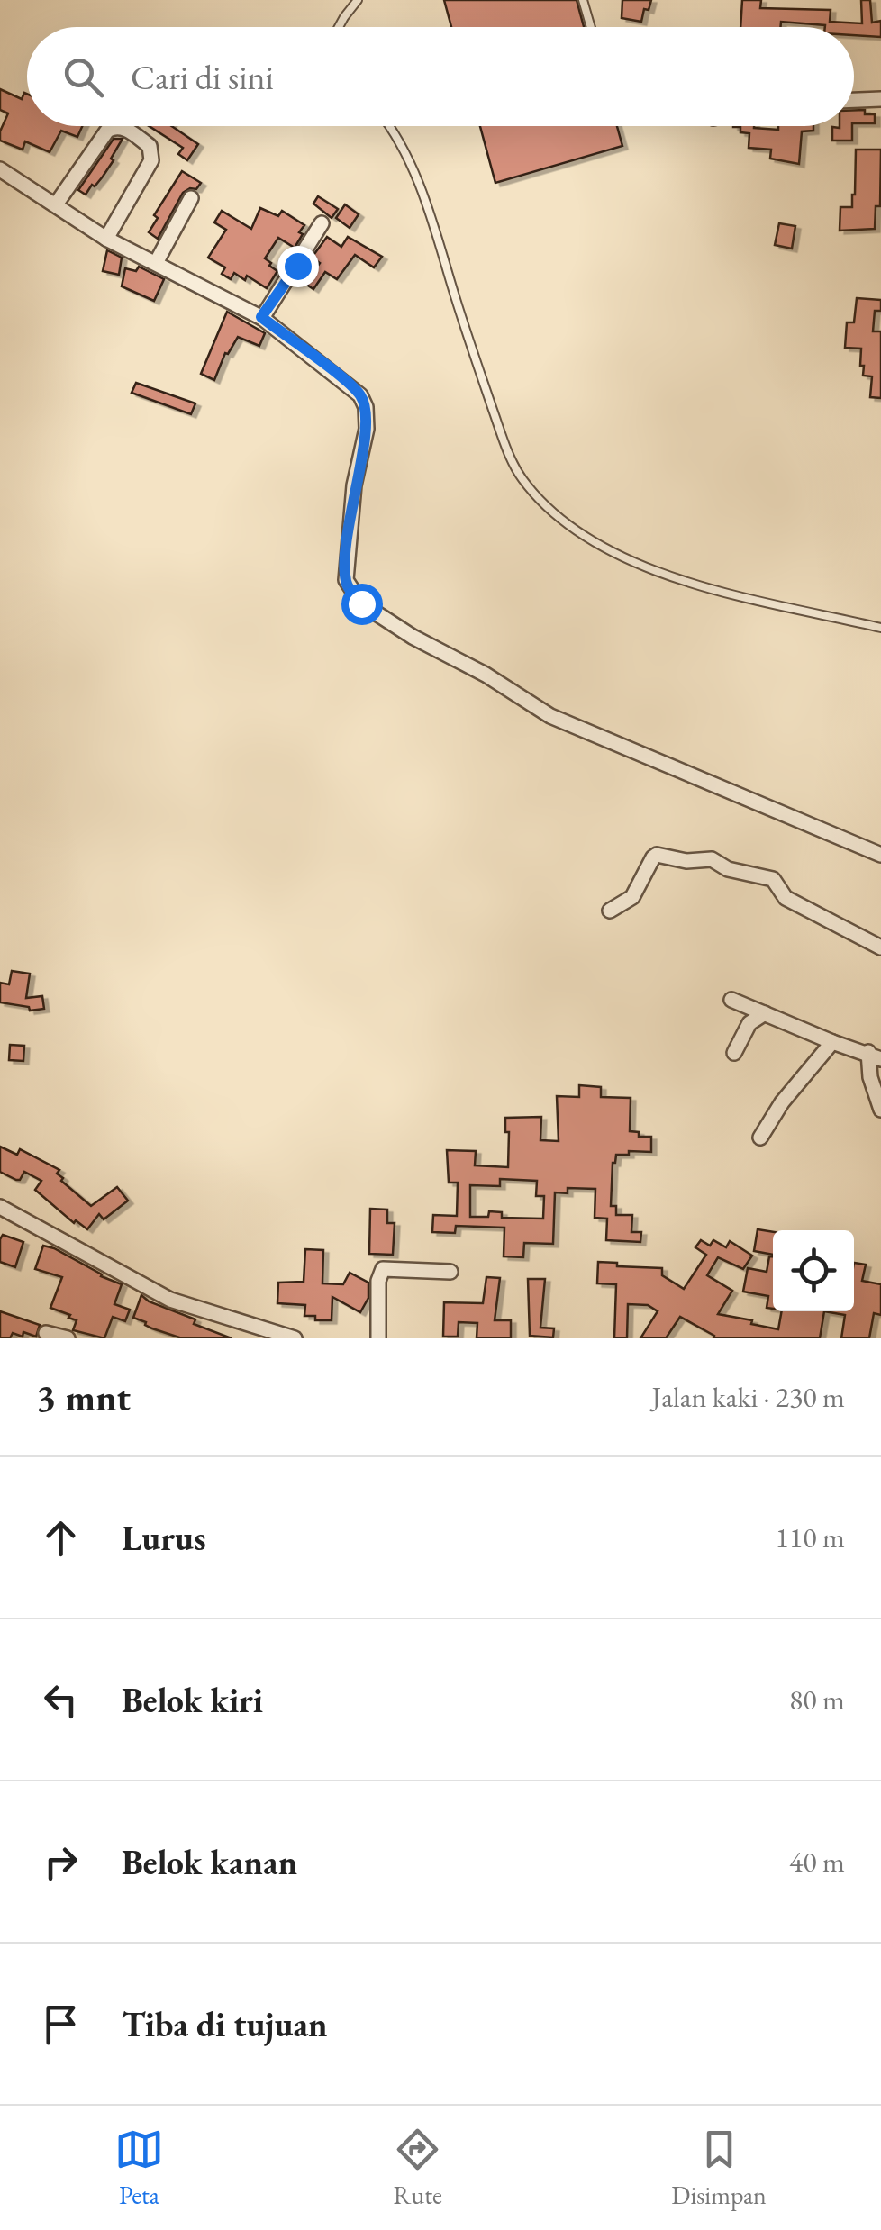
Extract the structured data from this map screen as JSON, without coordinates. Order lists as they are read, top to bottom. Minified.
{"page":{"search":"Cari di sini","heading":["3 mnt","Jalan kaki · 230 m"],"list":[["Lurus","110 m"],["Belok kiri","80 m"],["Belok kanan","40 m"],"Tiba di tujuan"],"nav":["Peta","Rute","Disimpan"]}}
